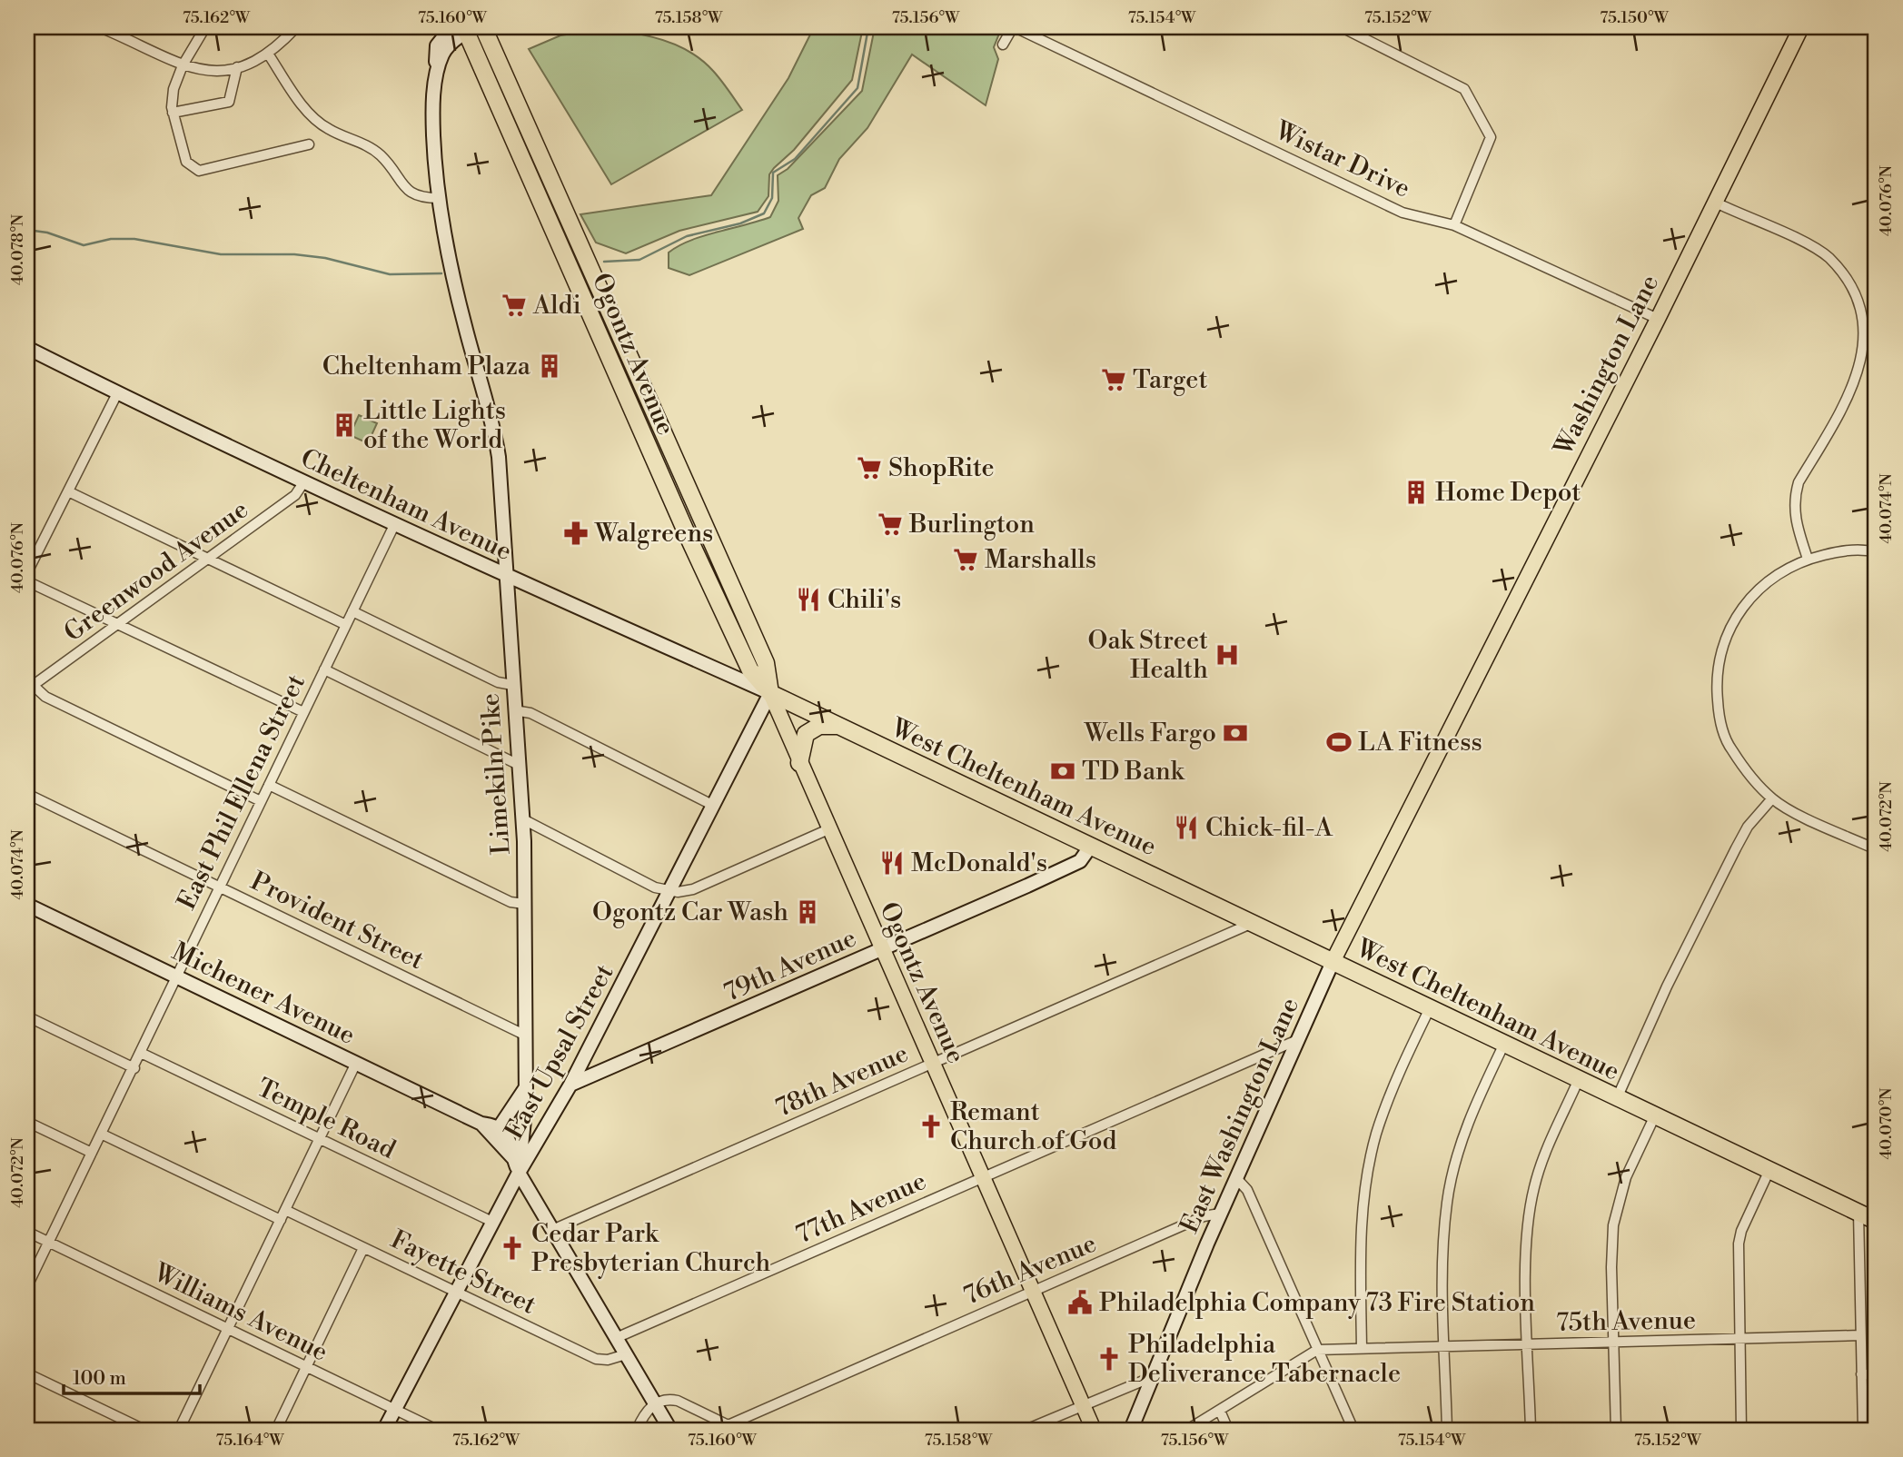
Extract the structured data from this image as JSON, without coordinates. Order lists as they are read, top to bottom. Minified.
{"streets":{"highway":["Ogontz Avenue","West Cheltenham Avenue"],"main road":["Washington Lane"],"street":["Wistar Drive","Cheltenham Avenue","Greenwood Avenue","Limekiln Pike","East Phil Ellena Street","Provident Street","79th Avenue","Michener Avenue","East Upsal Street","78th Avenue","East Washington Lane","Temple Road","77th Avenue","76th Avenue","Fayette Street","Williams Avenue","75th Avenue"]},"crossings":[["Wistar Drive","Washington Lane"],["Ogontz Avenue","Cheltenham Avenue"],["Ogontz Avenue","Limekiln Pike"],["Ogontz Avenue","West Cheltenham Avenue"],["Ogontz Avenue","79th Avenue"],["Ogontz Avenue","East Upsal Street"],["Ogontz Avenue","78th Avenue"],["Ogontz Avenue","77th Avenue"],["Ogontz Avenue","76th Avenue"],["Washington Lane","West Cheltenham Avenue"],["Washington Lane","East Washington Lane"],["Cheltenham Avenue","Greenwood Avenue"],["Cheltenham Avenue","Limekiln Pike"],["Cheltenham Avenue","West Cheltenham Avenue"],["Cheltenham Avenue","East Phil Ellena Street"],["Cheltenham Avenue","East Upsal Street"],["Limekiln Pike","Provident Street"],["Limekiln Pike","Michener Avenue"],["Limekiln Pike","East Upsal Street"],["West Cheltenham Avenue","79th Avenue"],["West Cheltenham Avenue","East Upsal Street"],["West Cheltenham Avenue","78th Avenue"],["West Cheltenham Avenue","East Washington Lane"],["East Phil Ellena Street","Provident Street"],["East Phil Ellena Street","Michener Avenue"],["East Phil Ellena Street","Temple Road"],["East Phil Ellena Street","Williams Avenue"],["79th Avenue","East Upsal Street"],["Michener Avenue","East Upsal Street"],["East Upsal Street","Temple Road"],["East Upsal Street","Fayette Street"],["East Upsal Street","Williams Avenue"],["East Washington Lane","77th Avenue"],["East Washington Lane","76th Avenue"]],"places":{"supermarket":["Aldi","Target","ShopRite","Burlington","Marshalls"],"building":["Cheltenham Plaza","Little Lights of the World","Home Depot","Ogontz Car Wash"],"pharmacy":["Walgreens"],"restaurant":["Chili's","Chick-fil-A","McDonald's"],"hospital":["Oak Street Health"],"bank":["Wells Fargo","TD Bank"],"sports":["LA Fitness"],"church":["Remant Church of God","Cedar Park Presbyterian Church","Philadelphia Deliverance Tabernacle"],"public building":["Philadelphia Company 73 Fire Station"]},"scale_bar":"100 m","coordinates":["75.162°W","75.160°W","75.158°W","75.156°W","75.154°W","75.152°W","75.150°W","40.076°N","40.078°N","40.074°N","40.072°N","40.070°N","75.164°W"]}
